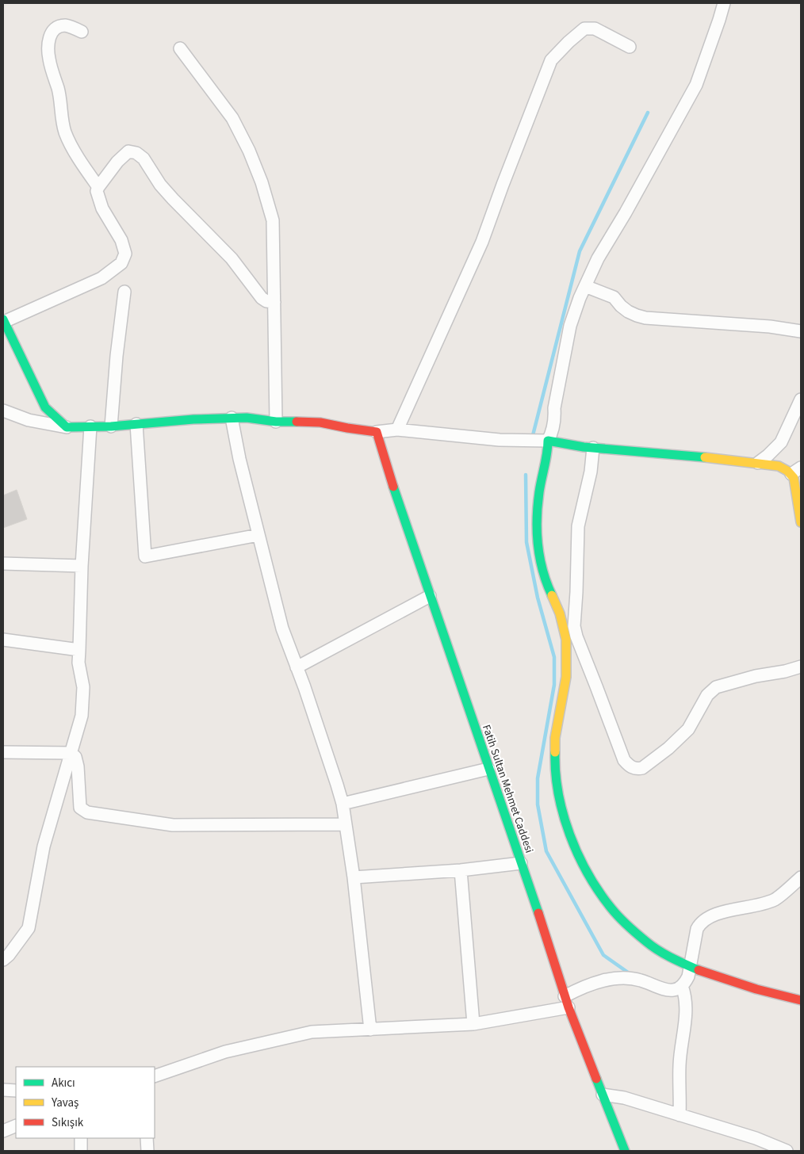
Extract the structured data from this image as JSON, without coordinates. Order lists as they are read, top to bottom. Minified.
{"streets":{"street":["Fatih Sultan Mehmet Caddesi"]},"legend":["Akıcı","Yavaş","Sıkışık"]}
